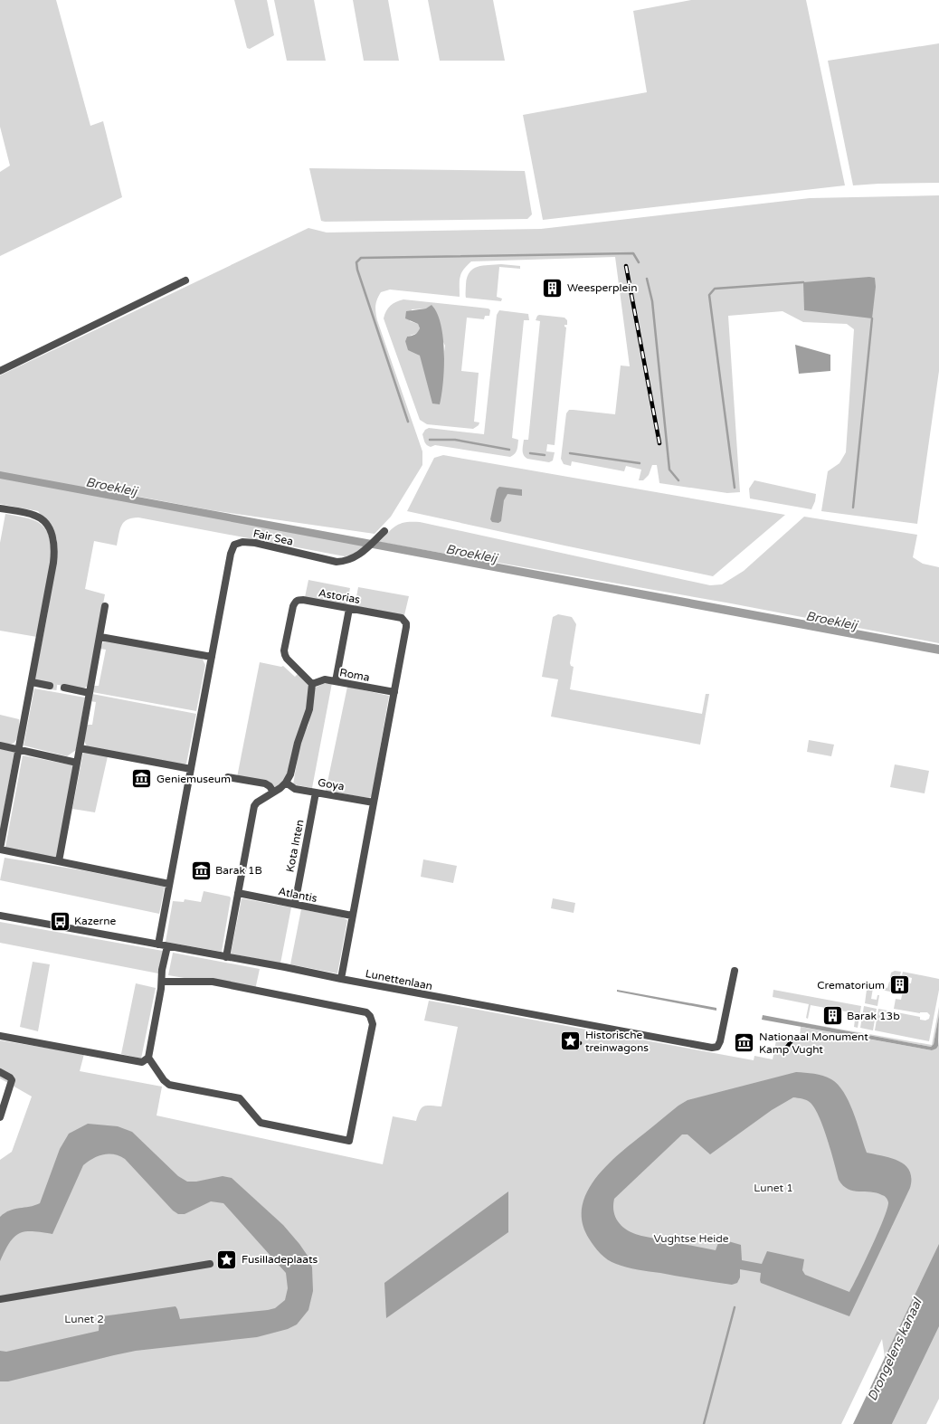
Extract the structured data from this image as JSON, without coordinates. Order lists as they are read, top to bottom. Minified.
{"streets":{"street":["Fair Sea","Astorias","Roma","Goya","Kota Inten","Atlantis","Lunettenlaan"]},"crossings":[["Astorias","Roma"],["Astorias","Goya"],["Astorias","Atlantis"],["Astorias","Lunettenlaan"],["Goya","Kota Inten"],["Kota Inten","Atlantis"]],"water":["Broekleij","Drongelens kanaal"],"parks":["Lunet 1","Vughtse Heide","Lunet 2"],"places":{"building":["Weesperplein","Crematorium","Barak 13b"],"museum":["Geniemuseum","Barak 1B","Nationaal Monument Kamp Vught"],"bus stop":["Kazerne"],"place":["Historische treinwagons","Fusilladeplaats"]}}
